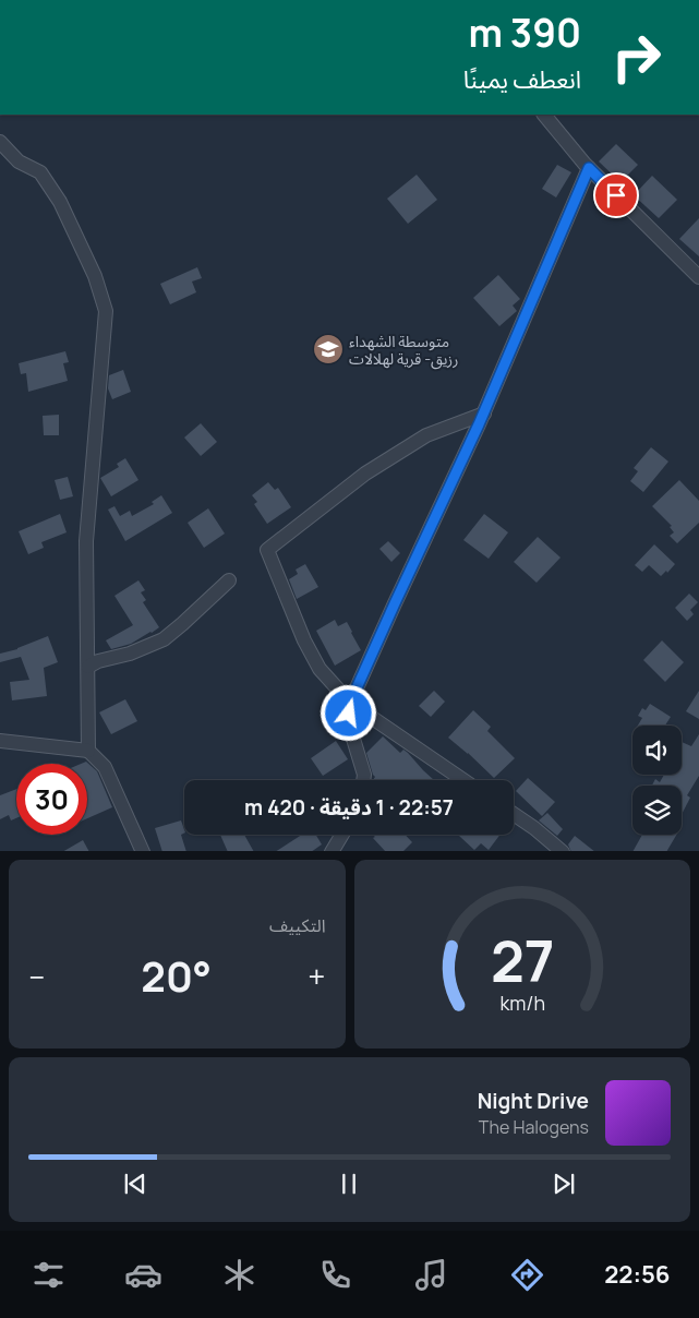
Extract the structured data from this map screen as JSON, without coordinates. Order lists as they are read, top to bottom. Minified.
{"places":{"school or university":["متوسطة الشهداء رزيق- قرية لهلالات"]},"page":{"turn":["390 m","انعطف يمينًا"],"limit":"30","trip":"22:57 · 1 دقيقة · 420 m","tile":"التكييف","heat":["−","20°","+"],"song":["Night Drive","The Halogens"],"tabs":"22:56","gauge":["27","km/h"]}}
